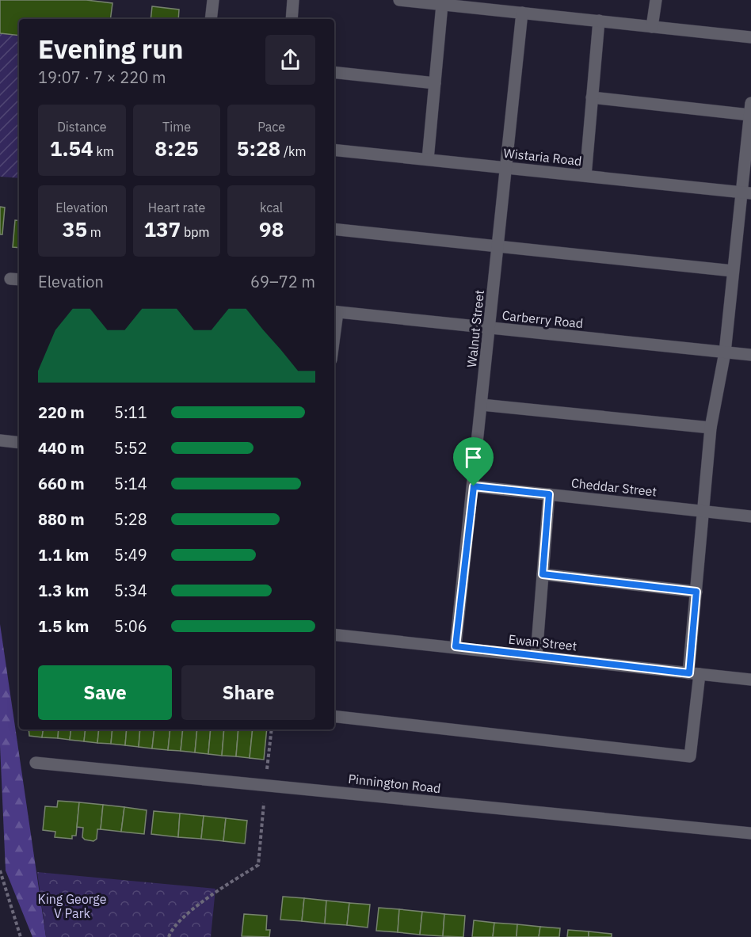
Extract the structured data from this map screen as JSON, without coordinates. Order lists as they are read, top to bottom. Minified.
{"streets":{"street":["Wistaria Road","Carberry Road","Walnut Street","Cheddar Street","Ewan Street","Pinnington Road"]},"crossings":[["Wistaria Road","Walnut Street"],["Carberry Road","Walnut Street"],["Walnut Street","Cheddar Street"],["Walnut Street","Ewan Street"]],"parks":["King George V Park"],"page":{"heading":["Evening run","19:07 · 7 × 220 m"],"stats":[["Distance","1.54 km"],["Time","8:25"],["Pace","5:28 /km"],["Elevation","35 m"],["Heart rate","137 bpm"],["kcal","98"]],"chart":["Elevation","69–72 m"],"list":[{"name":"220 m","note":"5:11"},{"name":"440 m","note":"5:52"},{"name":"660 m","note":"5:14"},{"name":"880 m","note":"5:28"},{"name":"1.1 km","note":"5:49"},{"name":"1.3 km","note":"5:34"},{"name":"1.5 km","note":"5:06"}],"buttons":["Save","Share"]}}
